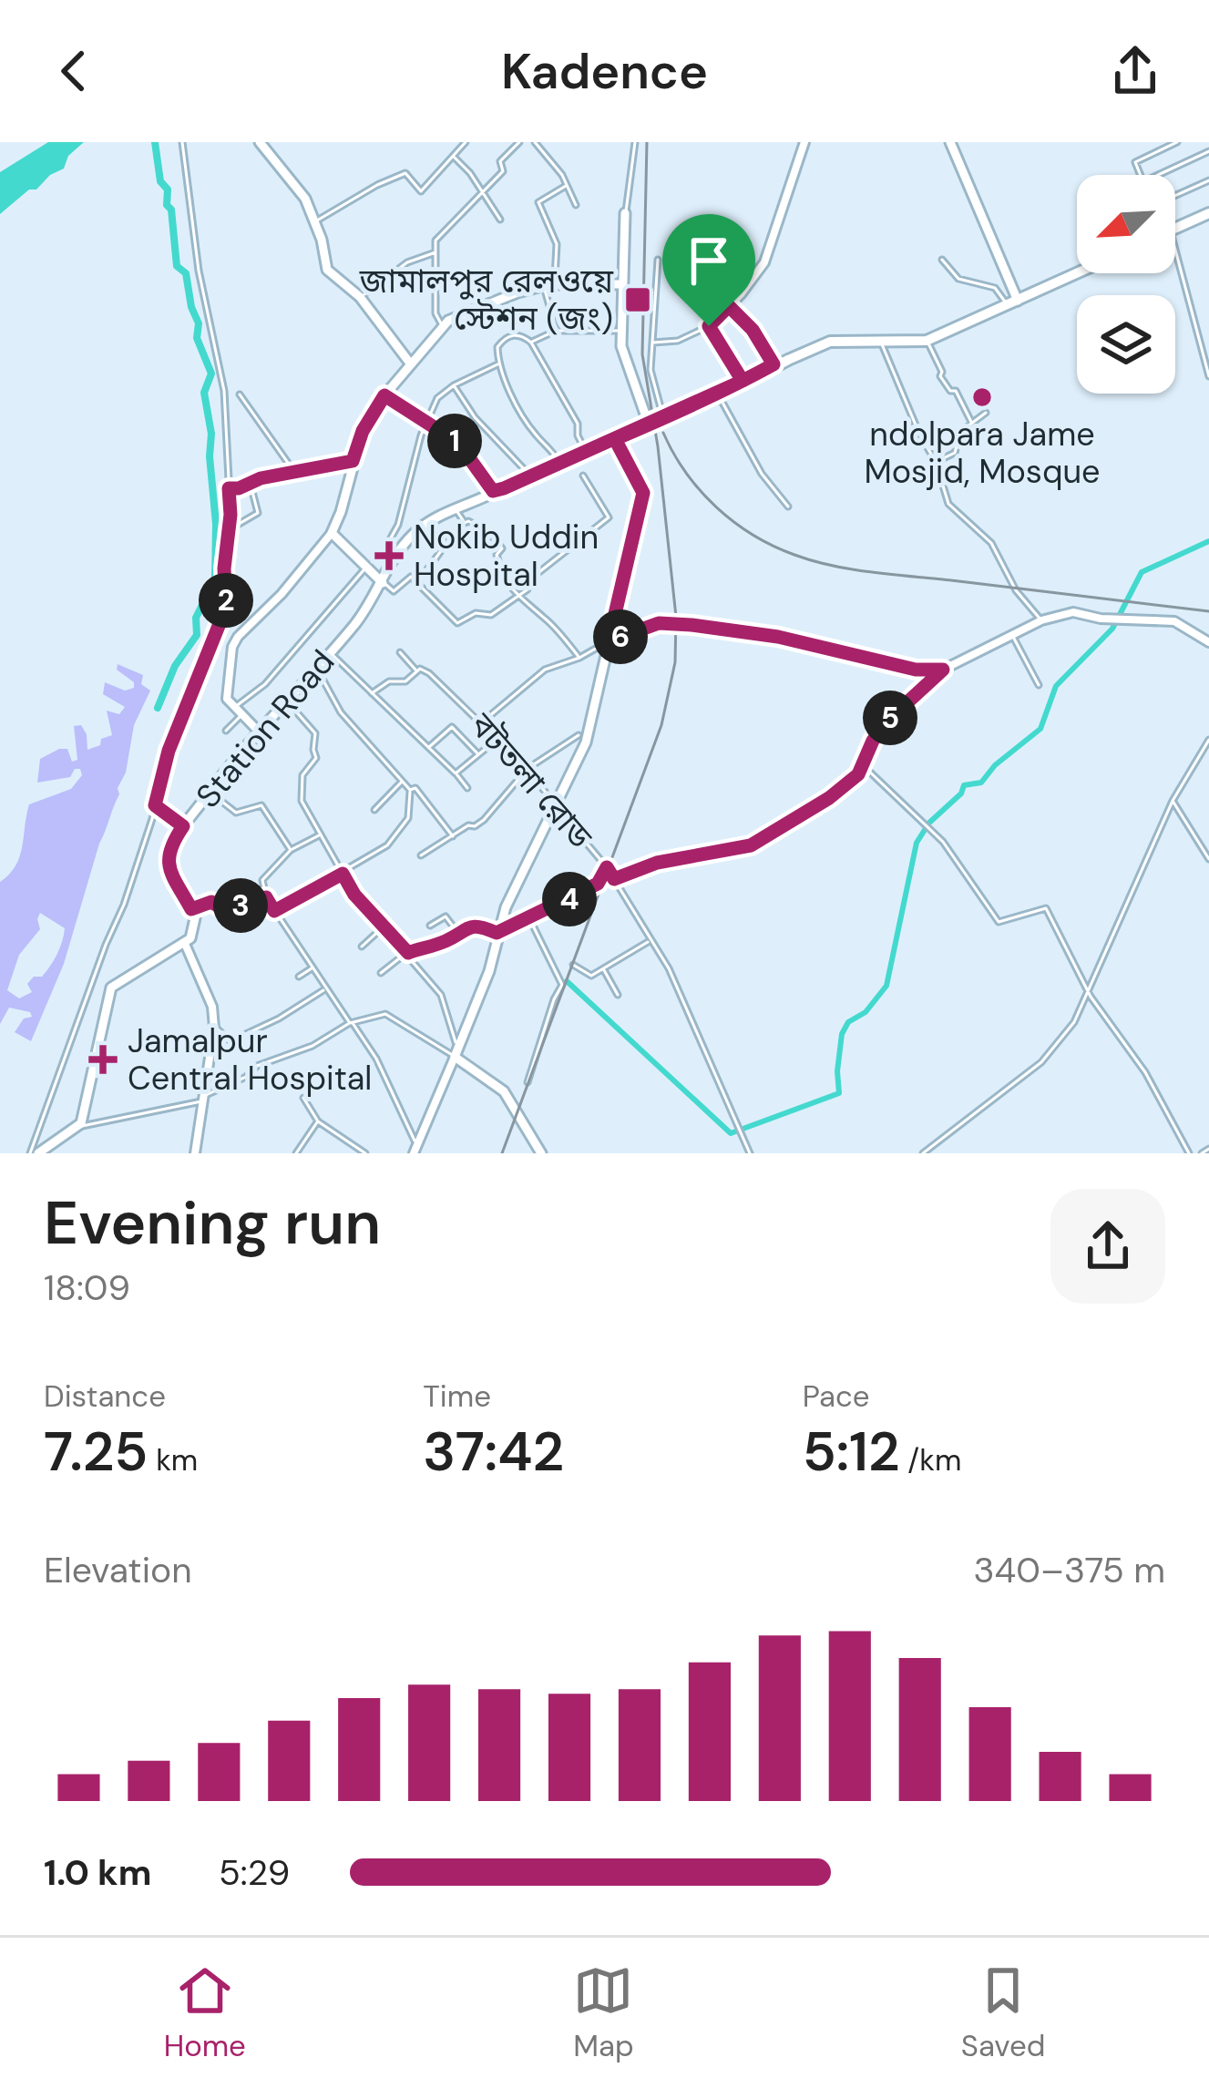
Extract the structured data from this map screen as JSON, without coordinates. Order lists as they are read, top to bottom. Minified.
{"streets":{"main road":["Station Road"],"street":["বটতলা রোড"]},"places":{"transit":["জামালপুর রেলওয়ে স্টেশন (জং)"],"other":["ndolpara Jame Mosjid, Mosque"],"health":["Nokib Uddin Hospital","Jamalpur Central Hospital"]},"north":"bottom left","page":{"header":"Kadence","pins":["1","2","6","5","4","3"],"heading":["Evening run","18:09"],"stats":[["Distance","7.25 km"],["Time","37:42"],["Pace","5:12 /km"]],"chart":["Elevation","340–375 m"],"list":[{"name":"1.0 km","note":"5:29"}],"tabs":["Home","Map","Saved"]}}
